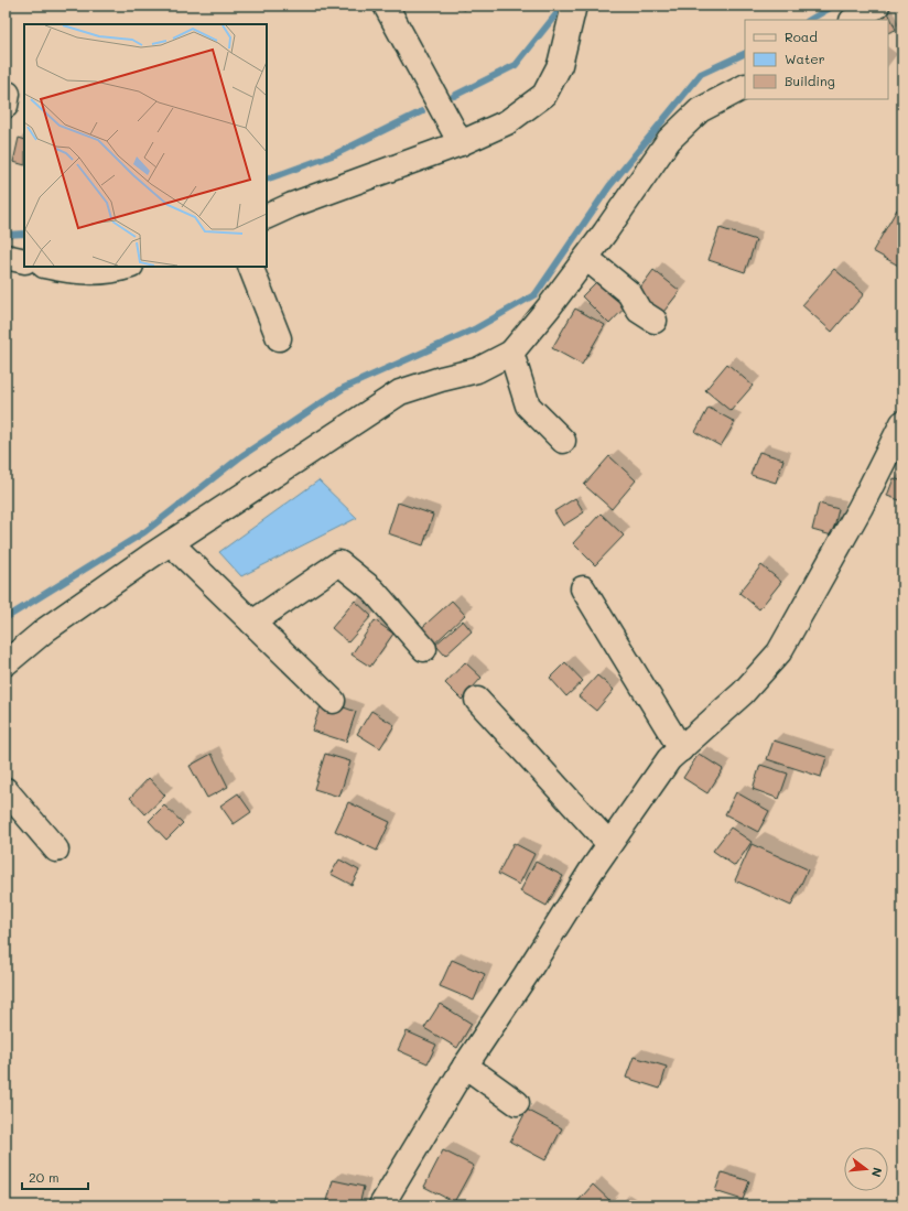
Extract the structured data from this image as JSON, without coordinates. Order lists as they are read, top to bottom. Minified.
{"legend":["Road","Water","Building"],"scale_bar":"20 m","north":"right"}
